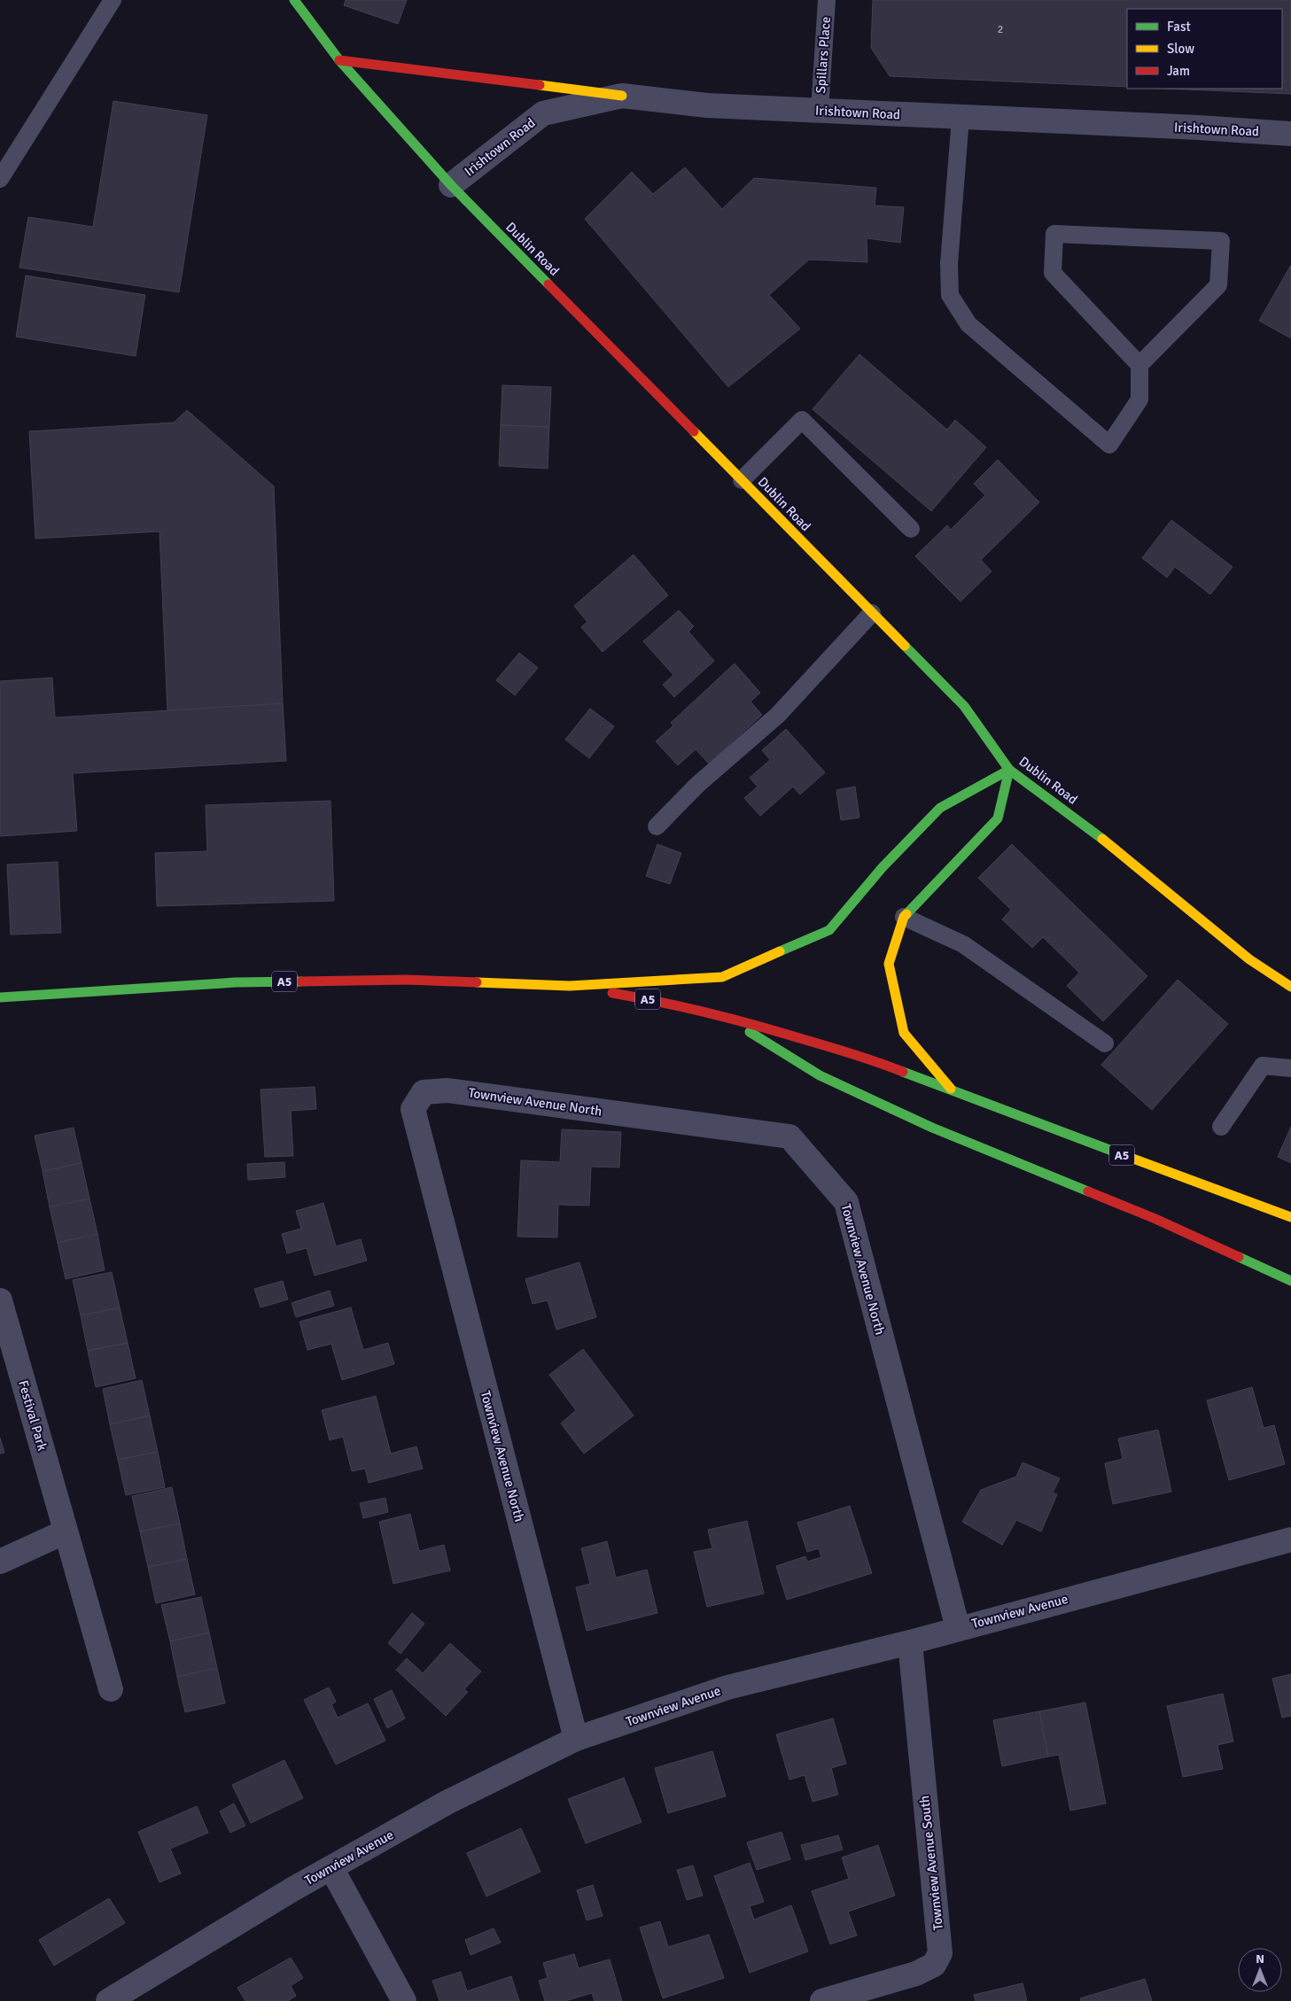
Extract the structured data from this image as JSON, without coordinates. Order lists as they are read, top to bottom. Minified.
{"streets":{"main road":["Dublin Road","A5"],"street":["Irishtown Road","Townview Avenue North","Festival Park","Townview Avenue","Townview Avenue South"],"lane":["Spillars Place"]},"crossings":[["Spillars Place","Irishtown Road"],["Irishtown Road","Dublin Road"],["Townview Avenue North","Townview Avenue"],["Townview Avenue","Townview Avenue South"]],"house_numbers":["2"],"legend":["Fast","Slow","Jam"],"north":"top"}
